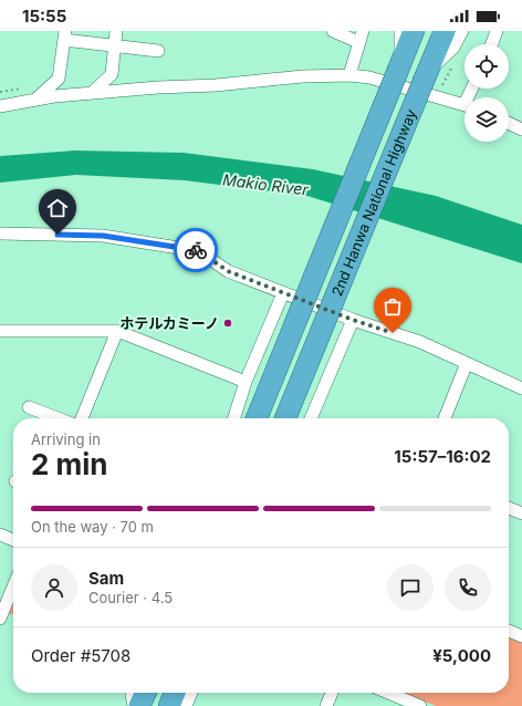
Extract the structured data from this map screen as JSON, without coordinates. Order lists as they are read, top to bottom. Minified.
{"streets":{"highway":["2nd Hanwa National Highway"]},"water":["Makio River"],"places":["ホテルカミーノ"],"page":{"status":"15:55","heading":["2 min","Arriving in","15:57–16:02"],"panel":["Sam","Courier · 4.5","Order #5708","¥5,000"],"bar":"On the way · 70 m"}}
